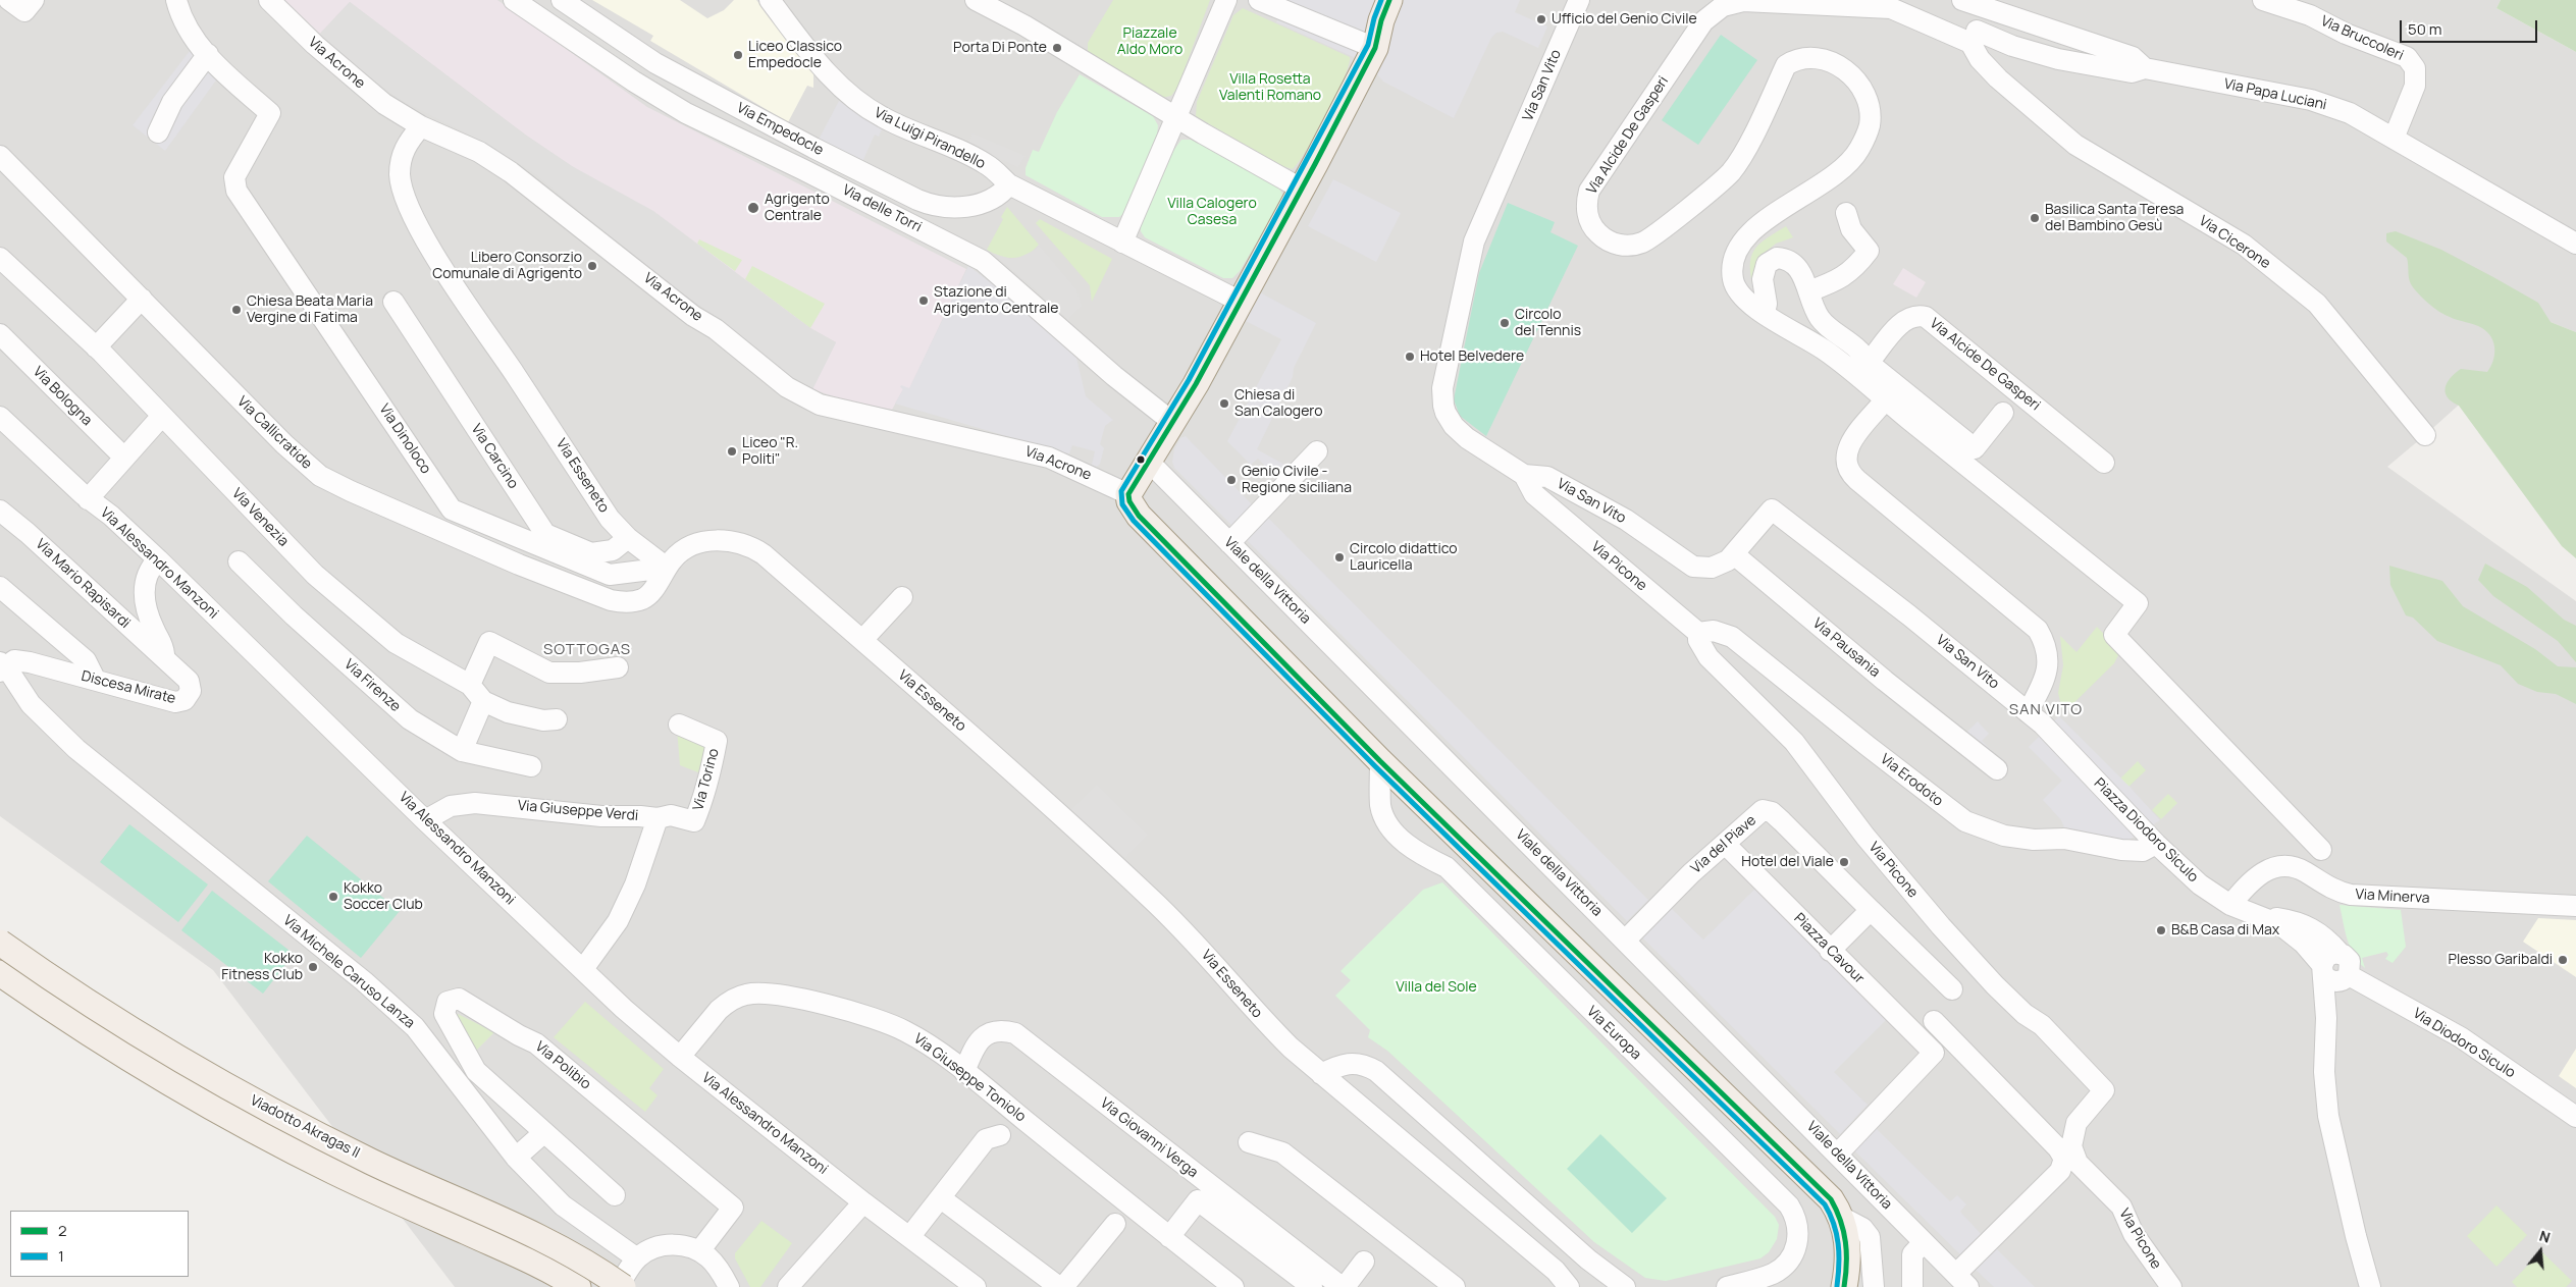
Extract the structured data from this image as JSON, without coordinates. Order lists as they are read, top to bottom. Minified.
{"streets":{"main road":["Viadotto Akragas II"],"street":["Via Bruccoleri","Via Acrone","Via San Vito","Via Papa Luciani","Via Empedocle","Via Alcide De Gasperi","Via Luigi Pirandello","Via delle Torri","Via Cicerone","Via Bologna","Via Callicratide","Via Dinoloco","Via Carcino","Via Esseneto","Via Venezia","Via Alessandro Manzoni","Via Picone","Viale della Vittoria","Via Mario Rapisardi","Via Pausania","Via Firenze","Discesa Mirate","Via Torino","Via Erodoto","Via Giuseppe Verdi","Piazza Diodoro Siculo","Via del Piave","Via Minerva","Piazza Cavour","Via Michele Caruso Lanza","Via Europa","Via Diodoro Siculo","Via Polibio","Via Giuseppe Toniolo","Via Giovanni Verga"]},"crossings":[["Via Bruccoleri","Via Papa Luciani"],["Via Acrone","Via Esseneto"],["Via San Vito","Via Picone"],["Via San Vito","Via Pausania"],["Via San Vito","Piazza Diodoro Siculo"],["Via Papa Luciani","Via Alcide De Gasperi"],["Via Papa Luciani","Via Cicerone"],["Via Empedocle","Via Luigi Pirandello"],["Via Alcide De Gasperi","Via Cicerone"],["Via Callicratide","Via Dinoloco"],["Via Callicratide","Via Esseneto"],["Via Dinoloco","Via Esseneto"],["Via Carcino","Via Esseneto"],["Via Alessandro Manzoni","Via Giuseppe Verdi"],["Via Alessandro Manzoni","Via Giuseppe Toniolo"],["Via Picone","Via Erodoto"],["Viale della Vittoria","Via del Piave"],["Viale della Vittoria","Piazza Cavour"],["Via Mario Rapisardi","Discesa Mirate"],["Discesa Mirate","Via Michele Caruso Lanza"],["Via Torino","Via Giuseppe Verdi"],["Via Erodoto","Piazza Diodoro Siculo"],["Piazza Diodoro Siculo","Via Minerva"],["Via del Piave","Piazza Cavour"],["Via Giuseppe Toniolo","Via Giovanni Verga"]],"districts":["SOTTOGAS","SAN VITO"],"parks":["Piazzale Aldo Moro","Villa Rosetta Valenti Romano","Villa Calogero Casesa","Villa del Sole"],"places":["Ufficio del Genio Civile","Porta Di Ponte","Liceo Classico Empedocle","Agrigento Centrale","Basilica Santa Teresa del Bambino Gesù","Libero Consorzio Comunale di Agrigento","Stazione di Agrigento Centrale","Chiesa Beata Maria Vergine di Fatima","Circolo del Tennis","Hotel Belvedere","Chiesa di San Calogero","Liceo \"R. Politi\"","Genio Civile - Regione siciliana","Circolo didattico Lauricella","Hotel del Viale","Kokko Soccer Club","B&B Casa di Max","Plesso Garibaldi","Kokko Fitness Club"],"lines":["transit line 2","transit line 1"],"legend":["2","1"],"scale_bar":"50 m","north":"top"}
